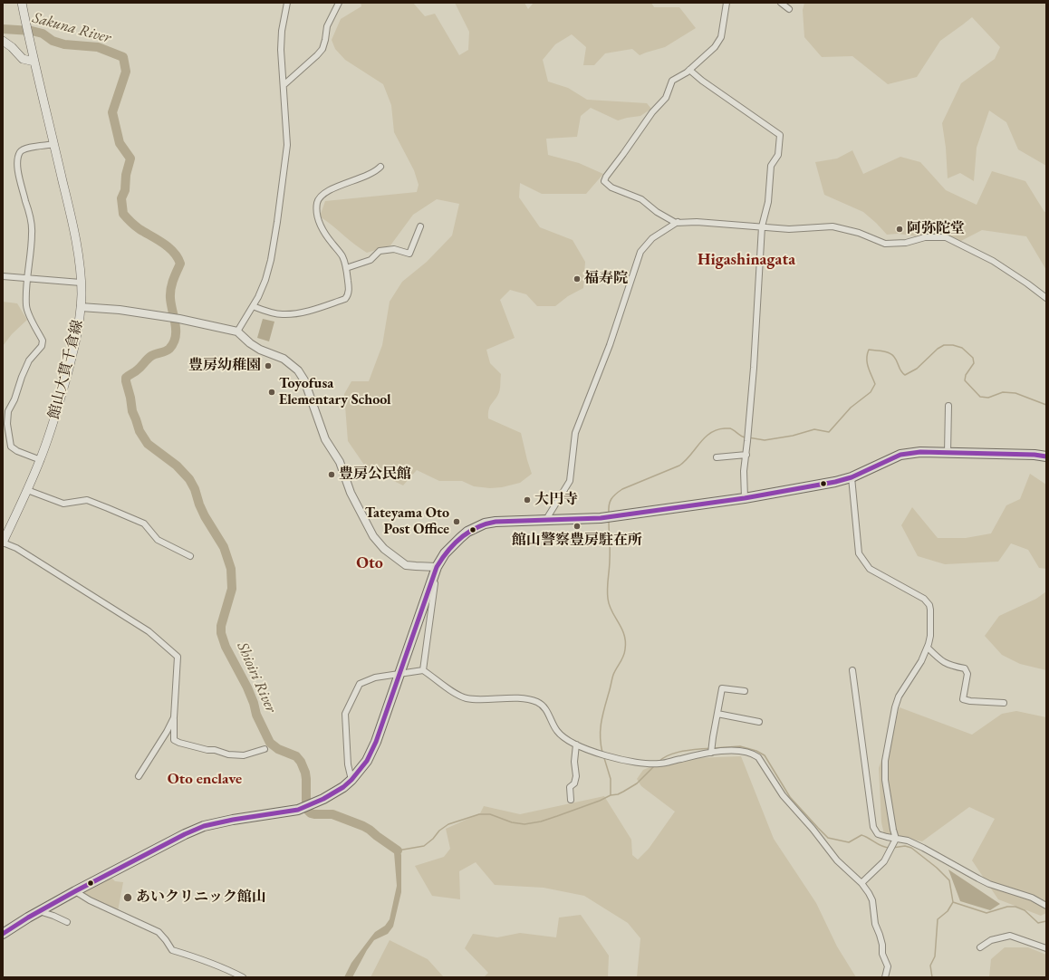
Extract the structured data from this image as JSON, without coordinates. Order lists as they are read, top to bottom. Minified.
{"streets":{"main road":["館山大貫千倉線"]},"districts":["Higashinagata","Oto","Oto enclave"],"water":["Sakuna River","Shioiri River"],"places":["阿弥陀堂","福寿院","豊房幼稚園","Toyofusa Elementary School","豊房公民館","大円寺","Tateyama Oto Post Office","館山警察豊房駐在所","あいクリニック館山"]}
